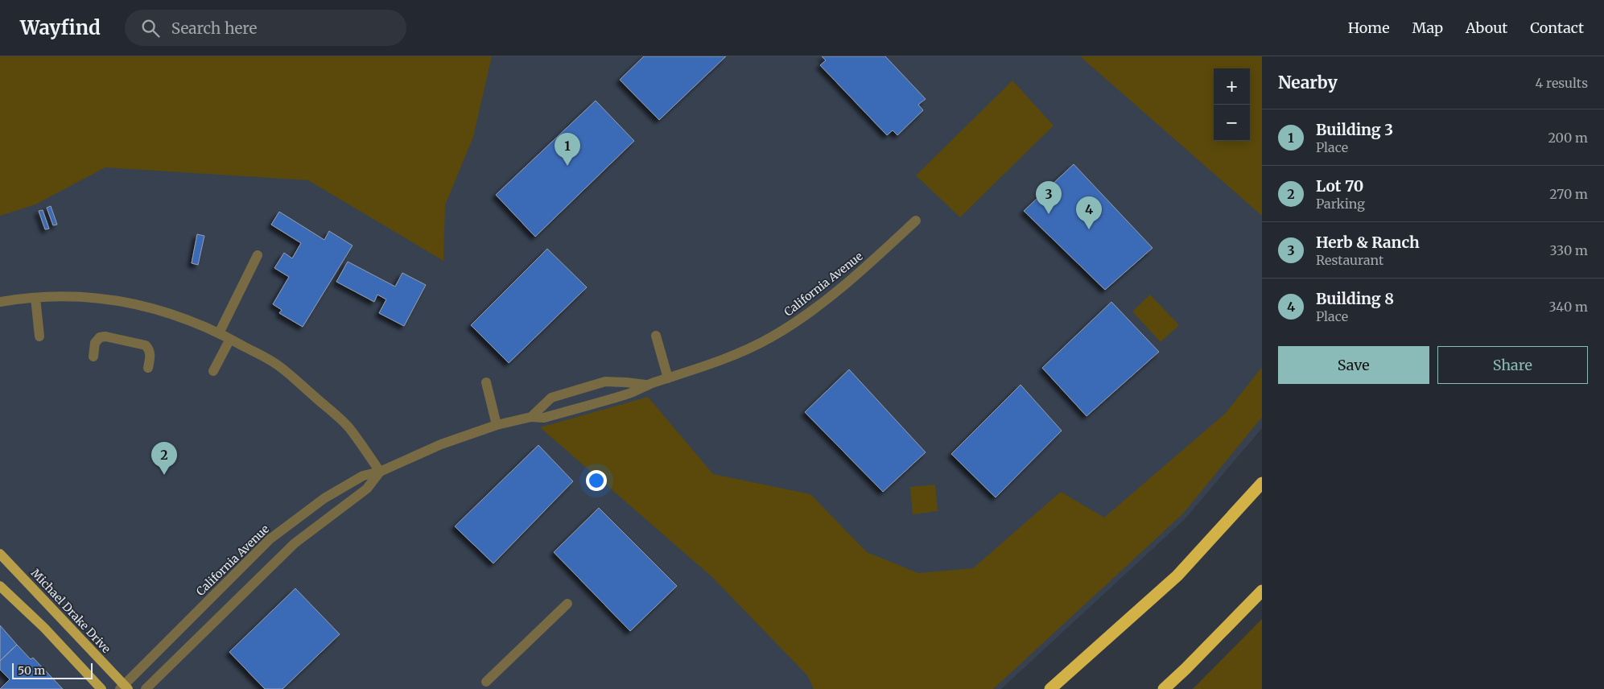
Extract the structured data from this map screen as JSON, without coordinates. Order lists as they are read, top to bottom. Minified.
{"streets":{"main road":["Michael Drake Drive"],"street":["California Avenue"]},"crossings":[["California Avenue","Michael Drake Drive"]],"scale_bar":"50 m","page":{"header":"Wayfind","search":"Search here","nav":["Home","Map","About","Contact"],"heading":["Nearby","4 results"],"map_buttons":["+","−"],"list":[{"mark":"1","name":"Building 3","note":"Place","value":"200 m"},{"mark":"2","name":"Lot 70","note":"Parking","value":"270 m"},{"mark":"3","name":"Herb & Ranch","note":"Restaurant","value":"330 m"},{"mark":"4","name":"Building 8","note":"Place","value":"340 m"}],"pins":["1","3","4","2"],"buttons":["Save","Share"],"scale":"50 m"}}
